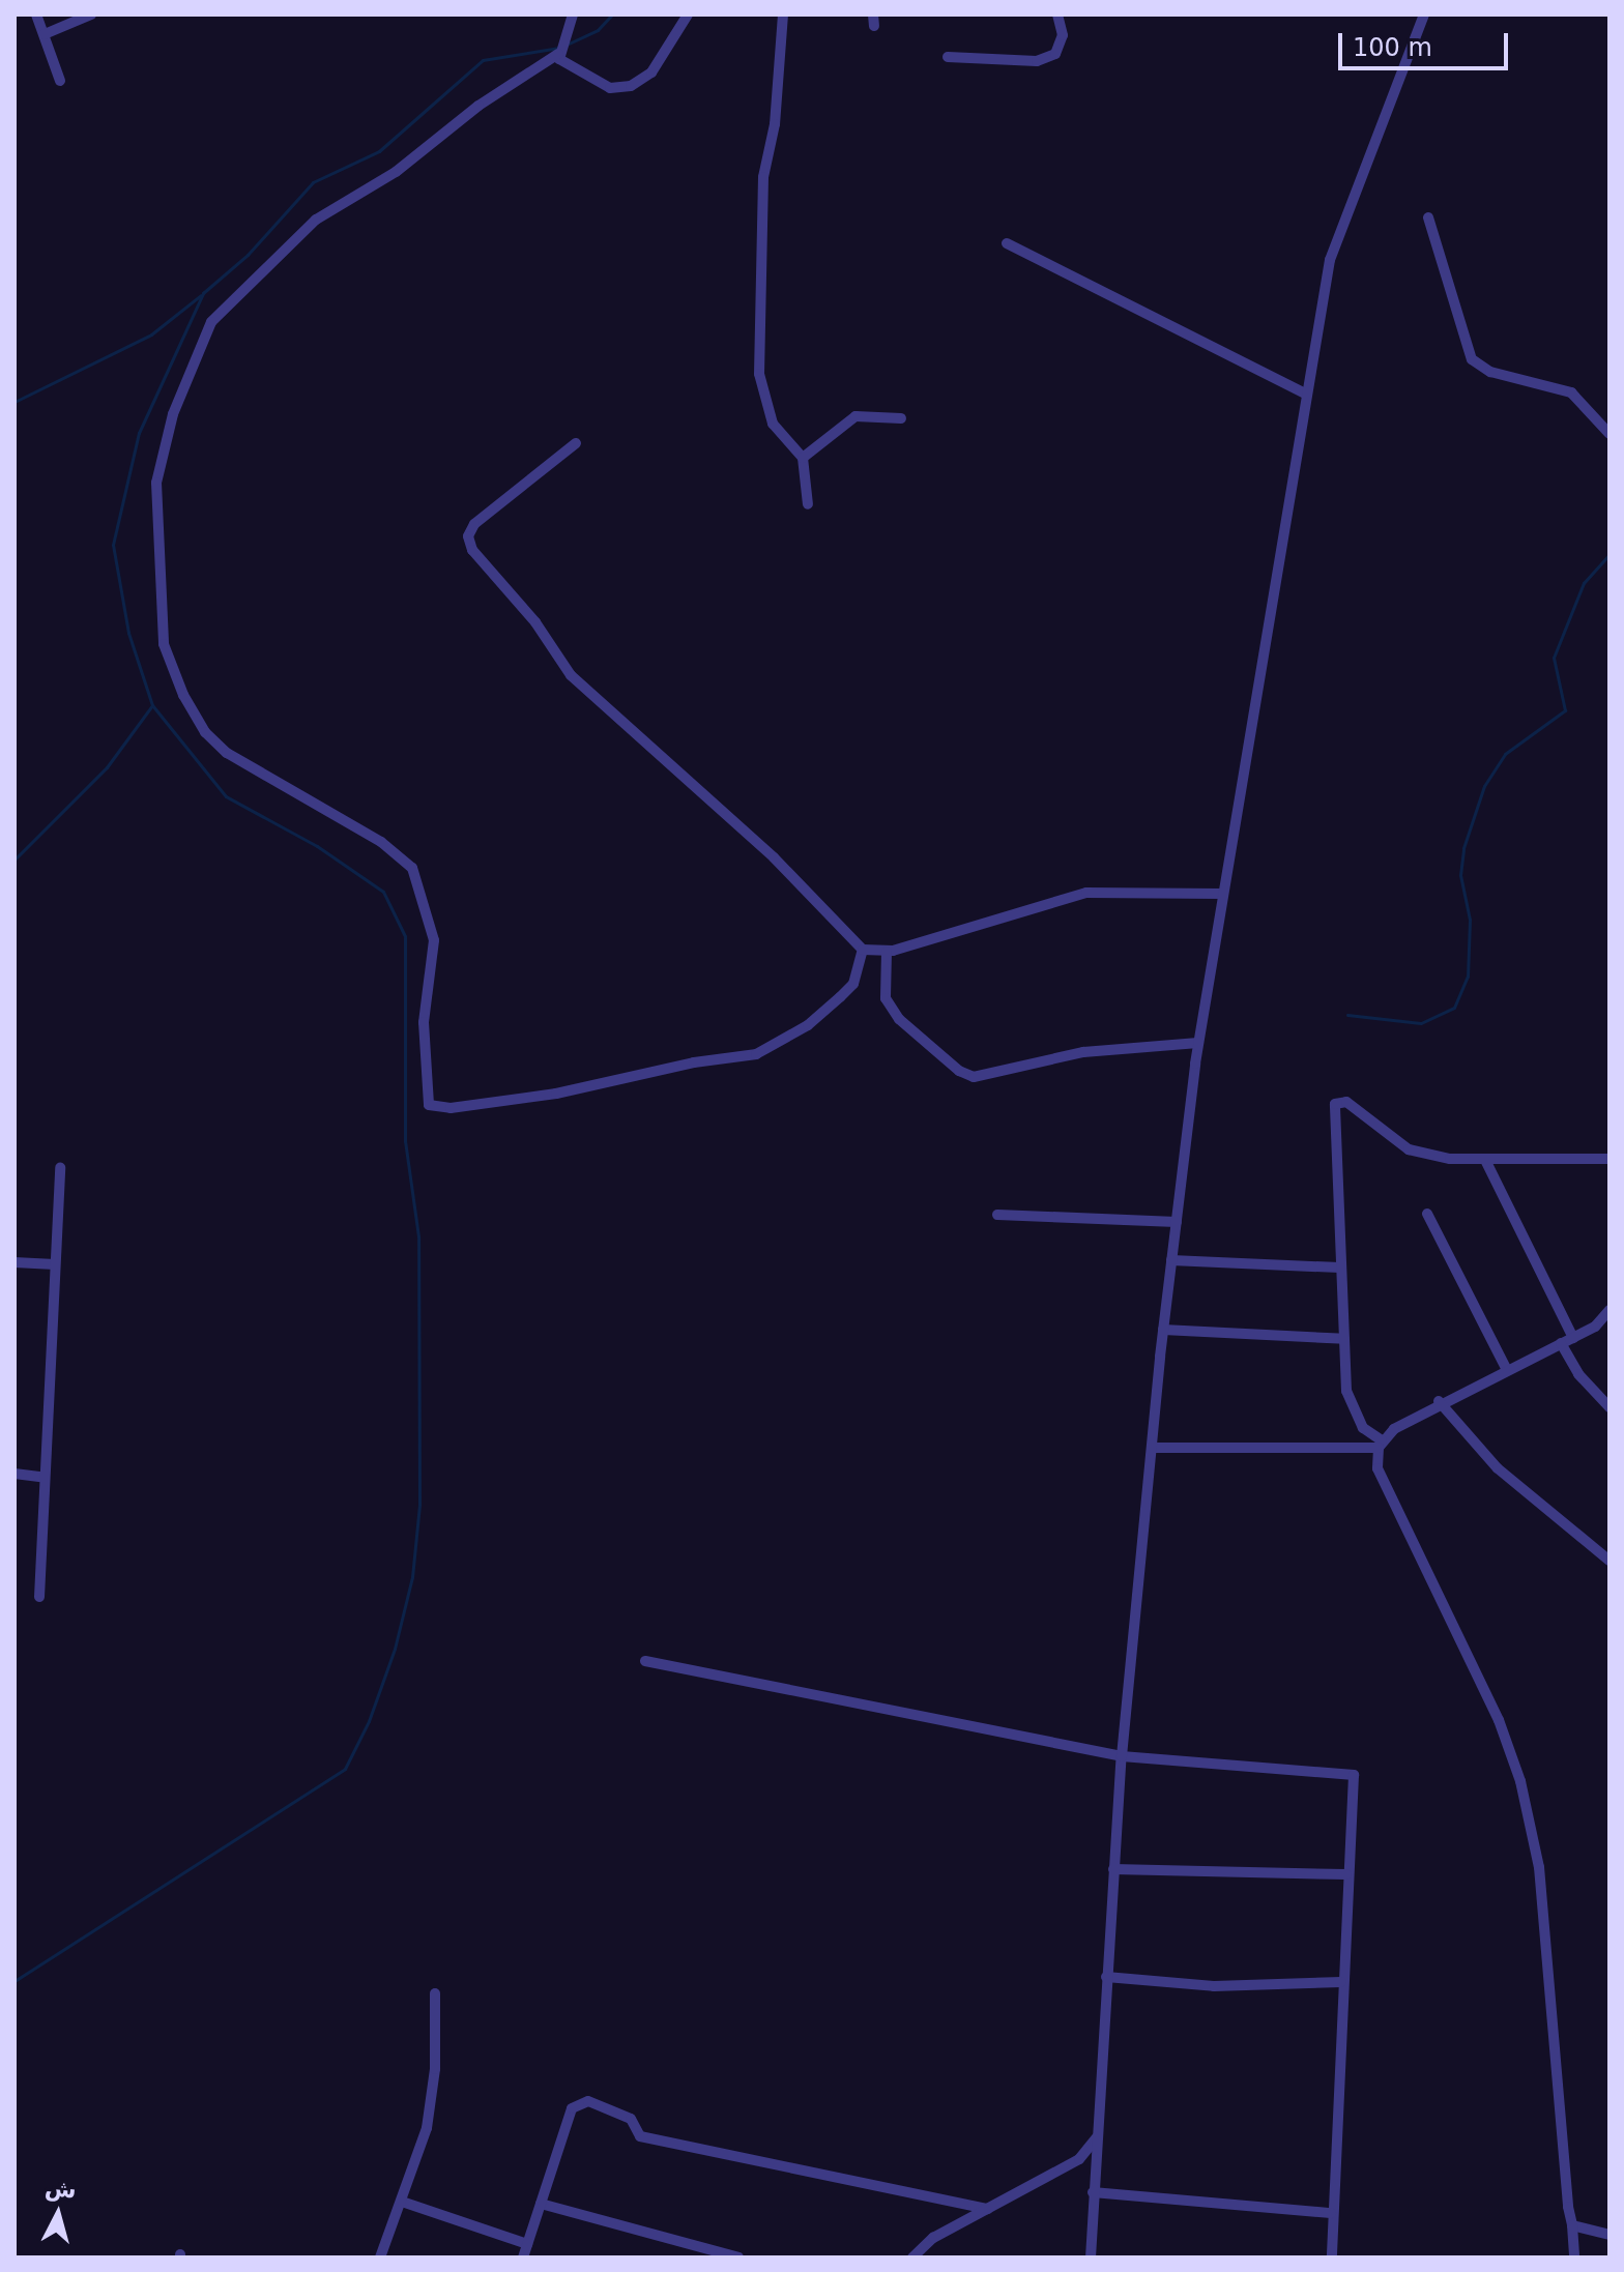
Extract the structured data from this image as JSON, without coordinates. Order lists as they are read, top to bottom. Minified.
{"scale_bar":"100 m","north":"top"}
